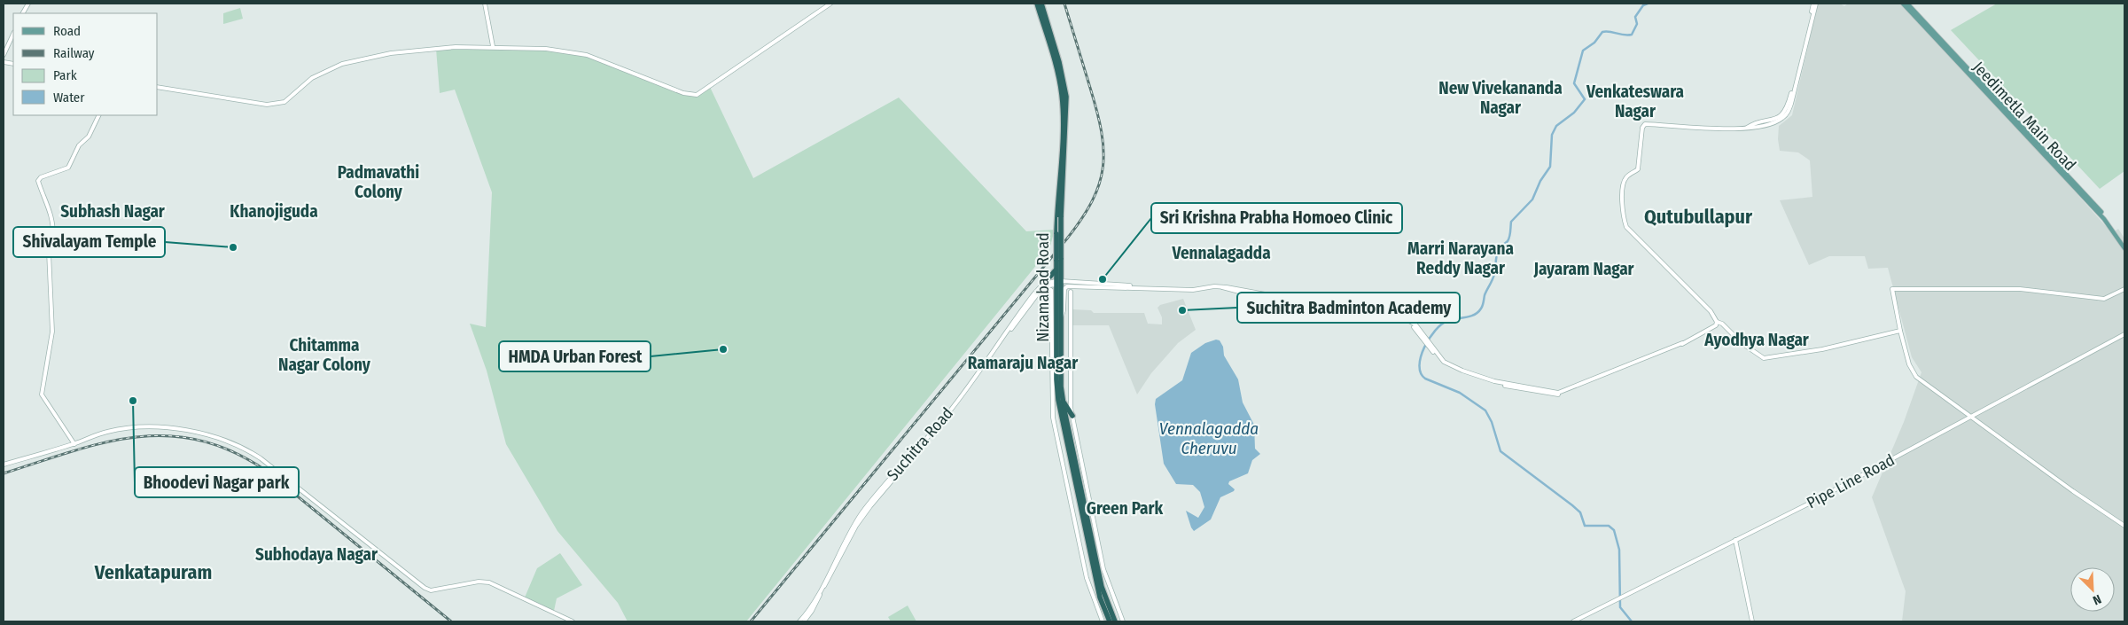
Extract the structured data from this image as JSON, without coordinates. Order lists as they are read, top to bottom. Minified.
{"streets":{"highway":["Nizamabad Road"],"main road":["Jeedimetla Main Road","Suchitra Road","Pipe Line Road"]},"crossings":[["Nizamabad Road","Suchitra Road"]],"districts":["New Vivekananda Nagar","Venkateswara Nagar","Padmavathi Colony","Subhash Nagar","Khanojiguda","Qutubullapur","Marri Narayana Reddy Nagar","Vennalagadda","Jayaram Nagar","Ayodhya Nagar","Chitamma Nagar Colony","Ramaraju Nagar","Green Park","Subhodaya Nagar","Venkatapuram"],"water":["Vennalagadda Cheruvu"],"places":["Shivalayam Temple","Sri Krishna Prabha Homoeo Clinic","Suchitra Badminton Academy","HMDA Urban Forest","Bhoodevi Nagar park"],"legend":["Road","Railway","Park","Water"],"north":"bottom right"}
